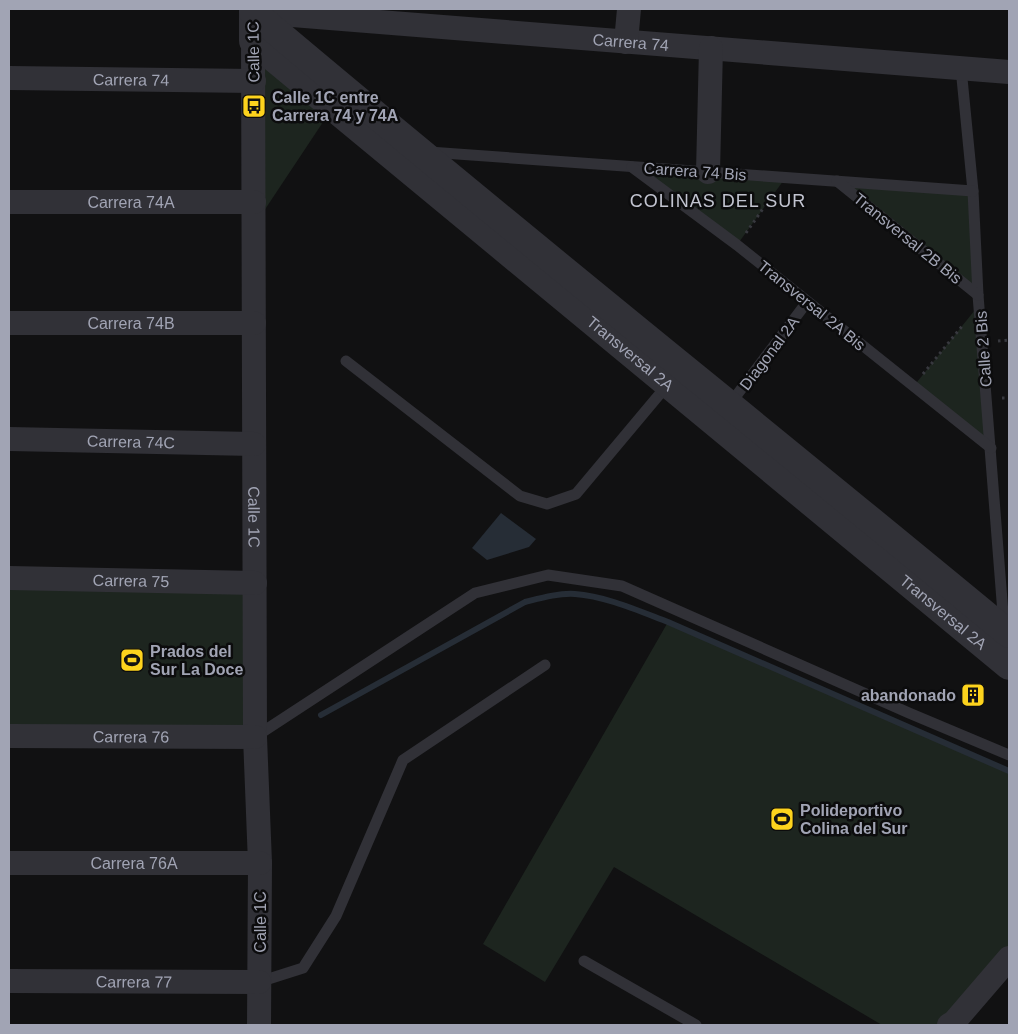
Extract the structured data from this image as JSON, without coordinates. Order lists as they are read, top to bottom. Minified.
{"streets":{"street":["Carrera 74","Calle 1C","Carrera 74A","Carrera 74B","Transversal 2A","Carrera 74C","Carrera 75","Carrera 76","Carrera 76A","Carrera 77"],"lane":["Carrera 74 Bis","Transversal 2B Bis","Transversal 2A Bis","Calle 2 Bis","Diagonal 2A"]},"crossings":[["Carrera 74","Calle 1C"],["Carrera 74","Calle 2 Bis"],["Carrera 74","Transversal 2A"],["Calle 1C","Carrera 74A"],["Calle 1C","Carrera 74B"],["Calle 1C","Transversal 2A"],["Calle 1C","Carrera 74C"],["Calle 1C","Carrera 75"],["Calle 1C","Carrera 76"],["Calle 1C","Carrera 76A"],["Calle 1C","Carrera 77"],["Carrera 74 Bis","Transversal 2B Bis"],["Carrera 74 Bis","Transversal 2A Bis"],["Carrera 74 Bis","Calle 2 Bis"],["Carrera 74 Bis","Transversal 2A"],["Transversal 2B Bis","Calle 2 Bis"],["Transversal 2A Bis","Calle 2 Bis"],["Transversal 2A Bis","Diagonal 2A"],["Calle 2 Bis","Transversal 2A"],["Diagonal 2A","Transversal 2A"]],"districts":["COLINAS DEL SUR"],"places":{"bus stop":["Calle 1C entre Carrera 74 y 74A"],"sports":["Prados del Sur La Doce","Polideportivo Colina del Sur"],"building":["abandonado"]}}
